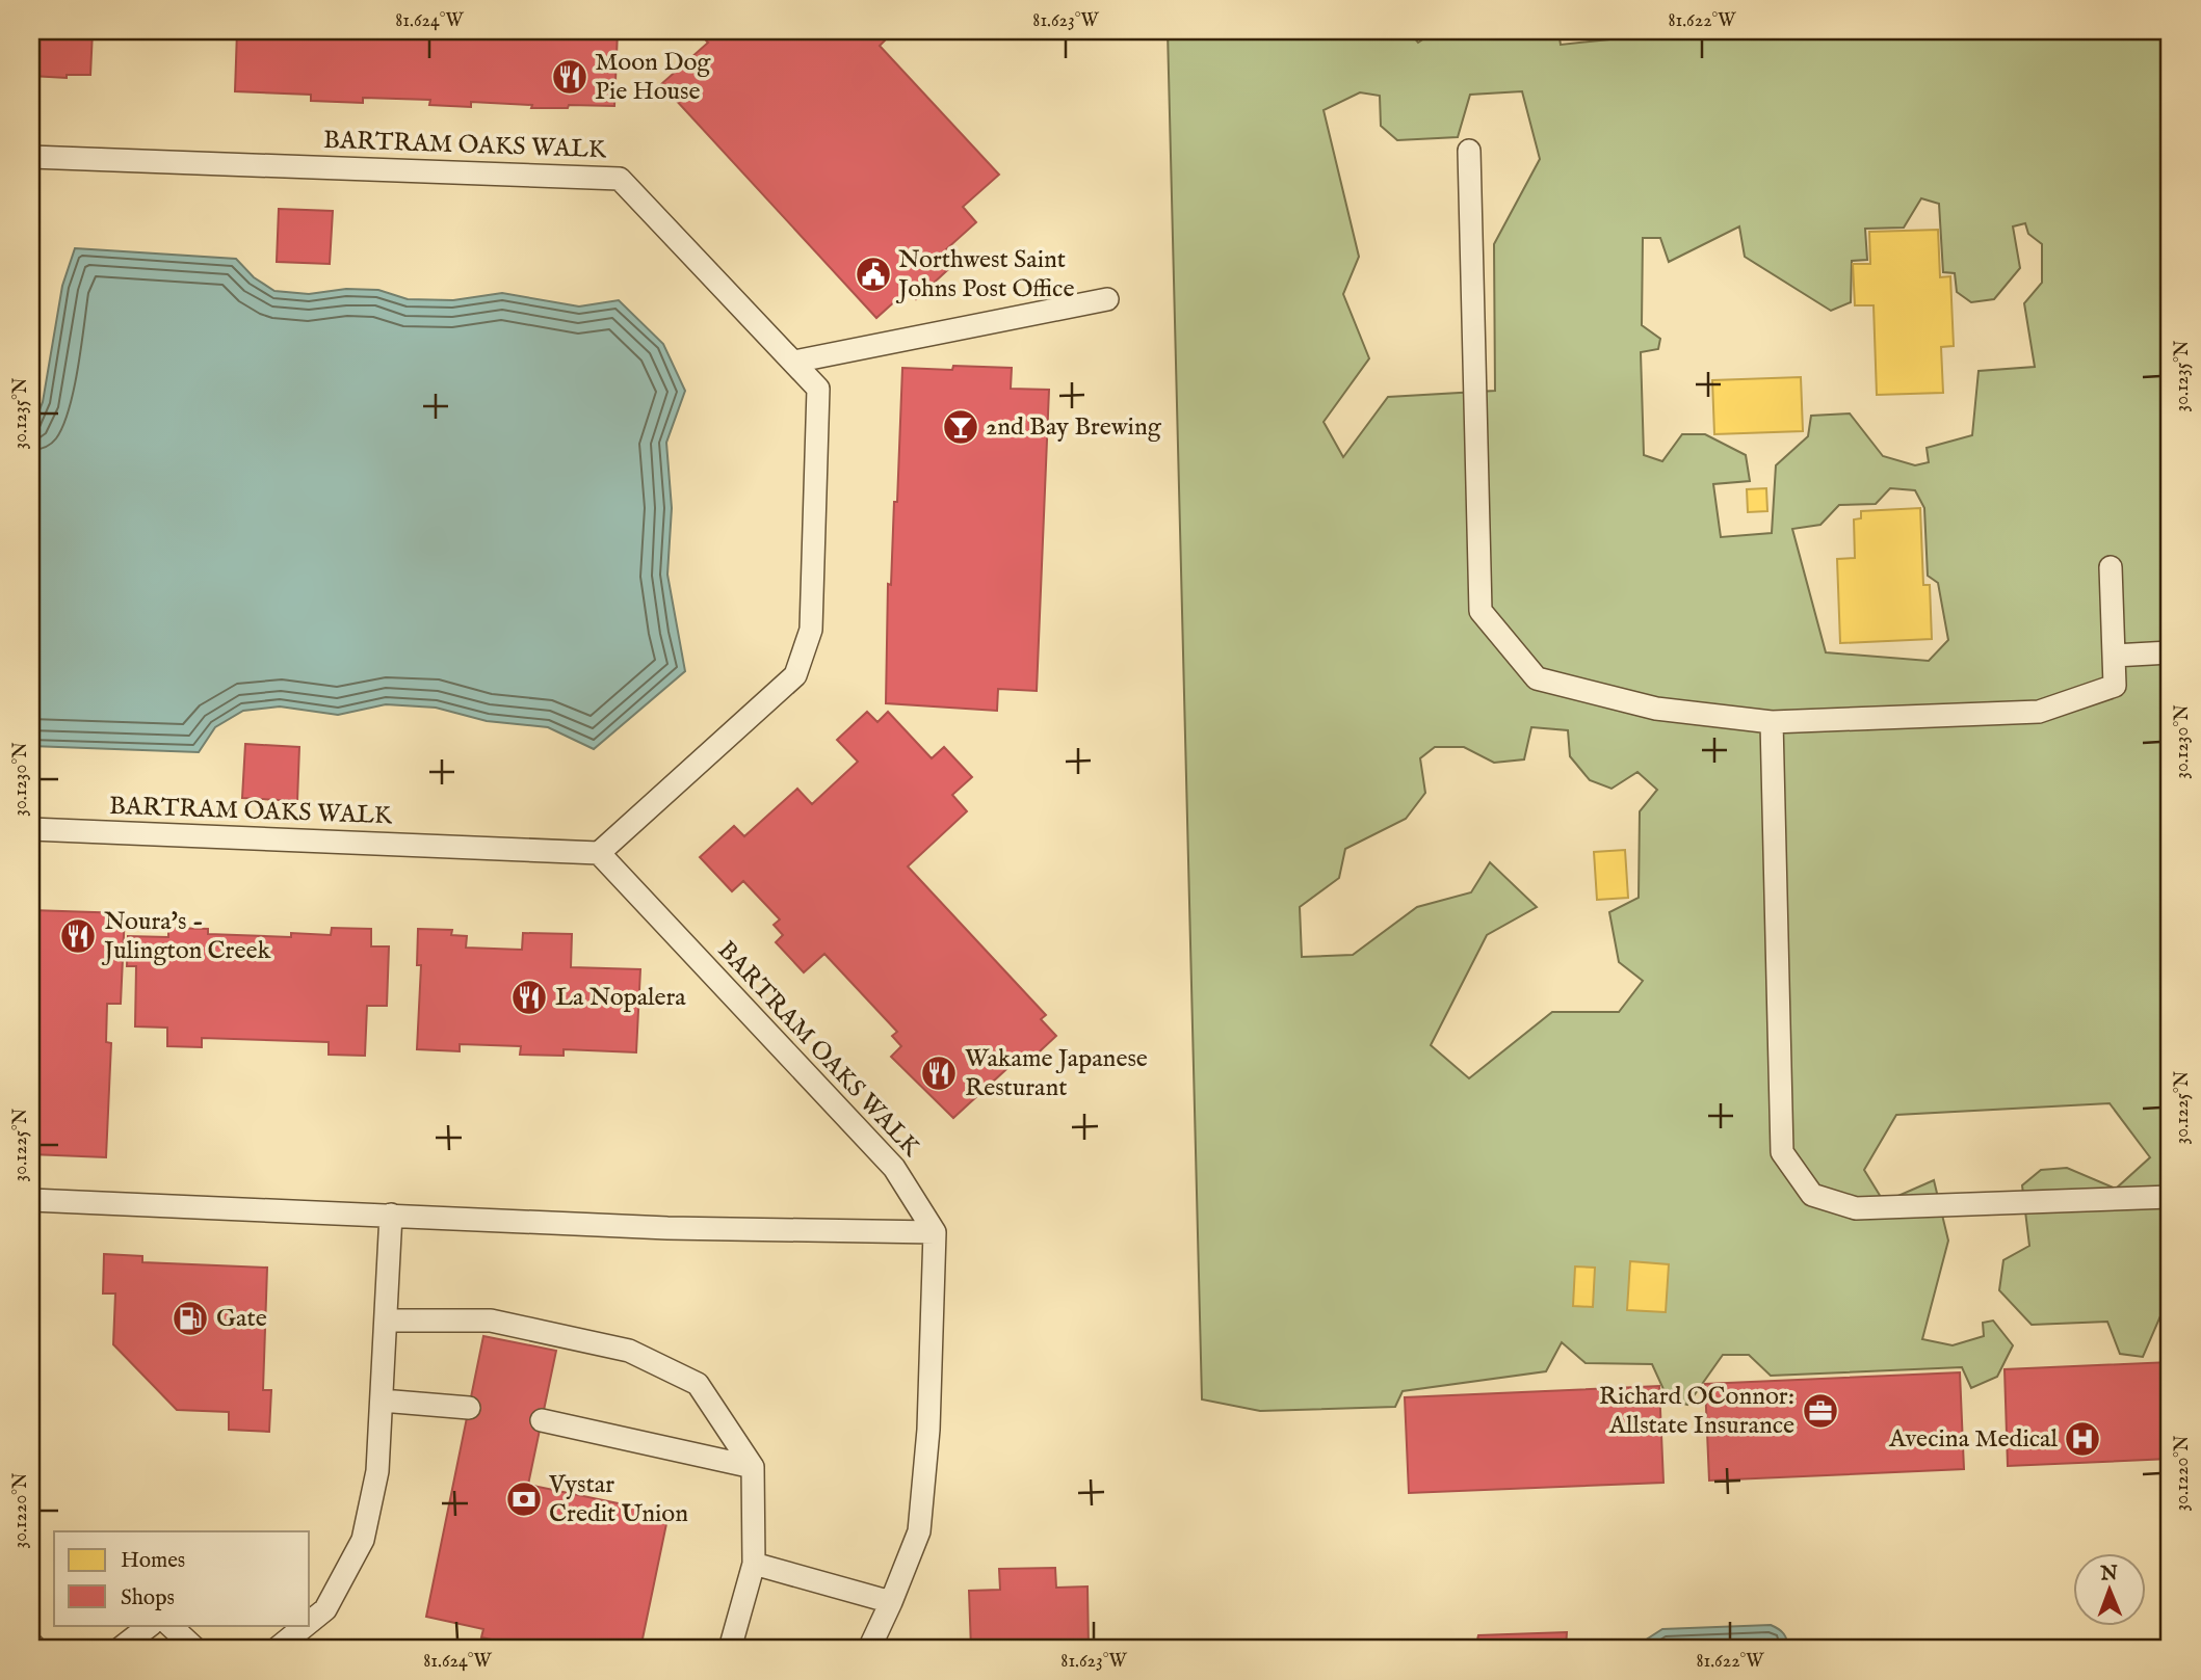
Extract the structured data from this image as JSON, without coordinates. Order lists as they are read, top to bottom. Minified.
{"streets":{"lane":["BARTRAM OAKS WALK"]},"places":{"restaurant":["Moon Dog Pie House","Noura's - Julington Creek","La Nopalera","Wakame Japanese Resturant"],"public building":["Northwest Saint Johns Post Office"],"bar":["2nd Bay Brewing"],"fuel station":["Gate"],"office":["Richard OConnor: Allstate Insurance"],"hospital":["Avecina Medical"],"bank":["Vystar Credit Union"]},"legend":["Homes","Shops"],"north":"top","coordinates":["81.624°W","81.623°W","81.622°W","30.1235°N","30.1230°N","30.1225°N","30.1220°N"]}
